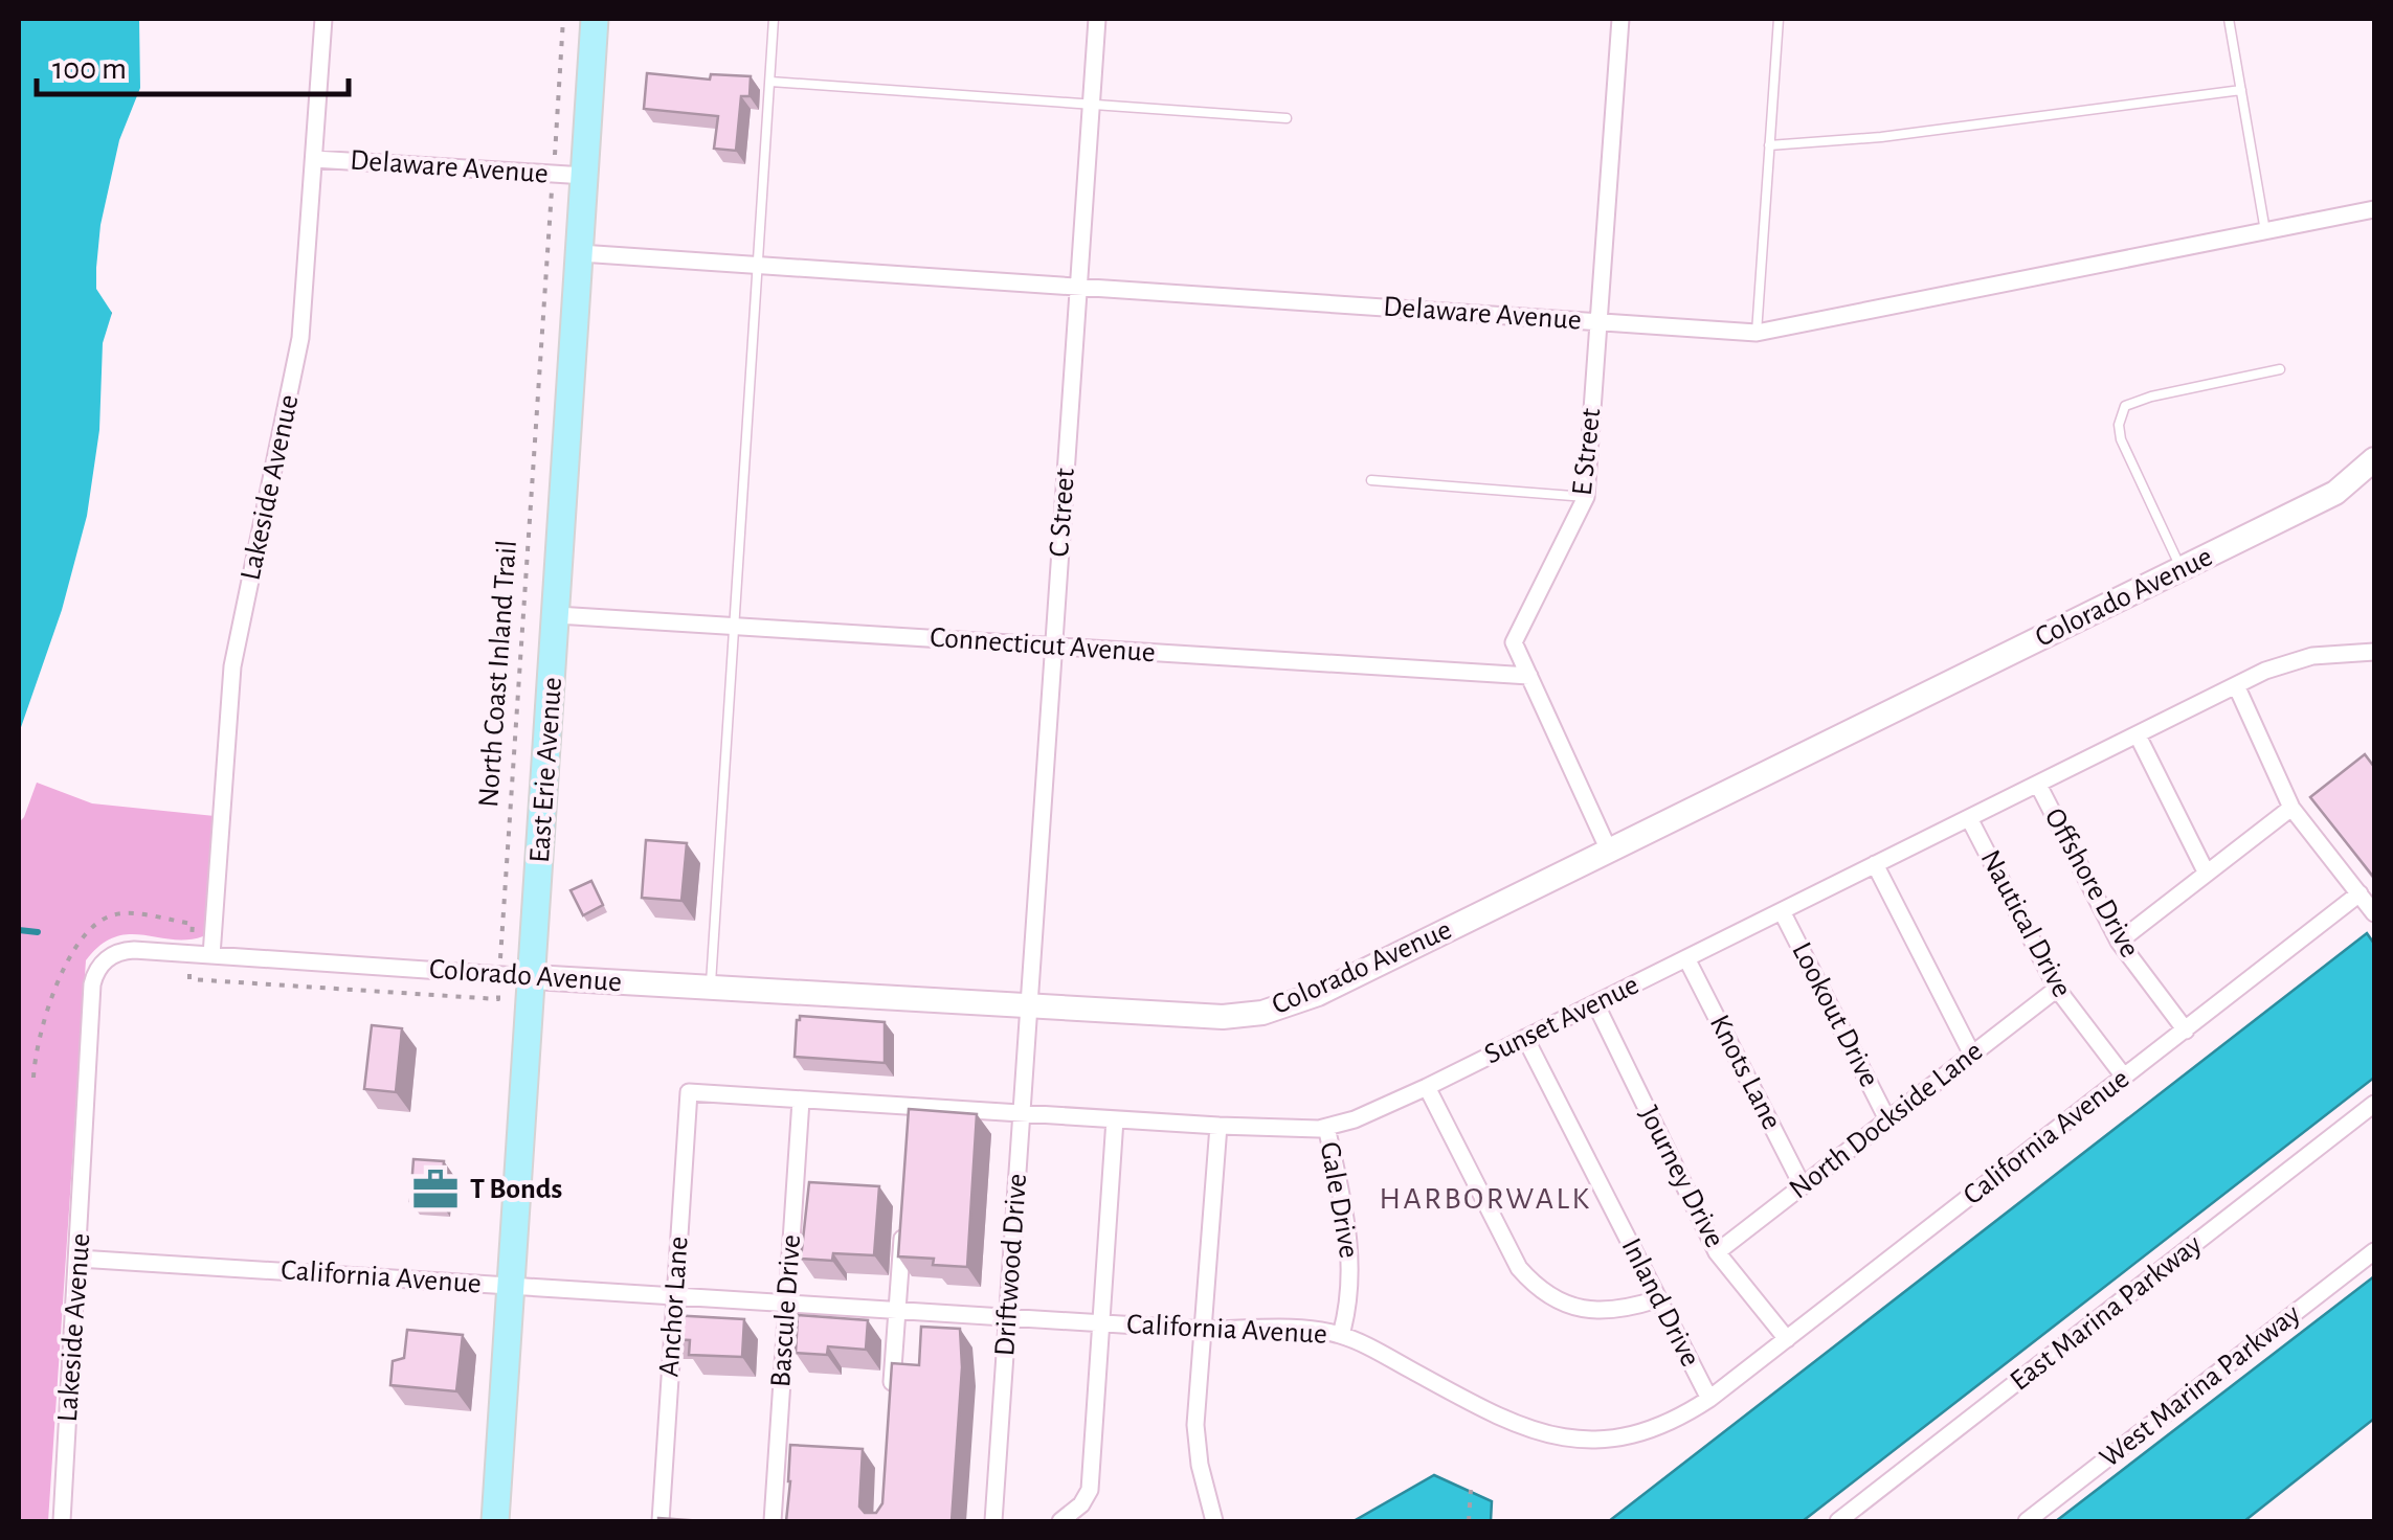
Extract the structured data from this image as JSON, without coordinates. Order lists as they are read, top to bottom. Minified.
{"streets":{"main road":["Colorado Avenue","East Erie Avenue"],"street":["Delaware Avenue","E Street","Lakeside Avenue","C Street","Connecticut Avenue","Offshore Drive","Nautical Drive","Lookout Drive","Sunset Avenue","Knots Lane","North Dockside Lane","California Avenue","Journey Drive","Gale Drive","Driftwood Drive","Inland Drive","Anchor Lane","Bascule Drive","East Marina Parkway","West Marina Parkway"],"path":["North Coast Inland Trail"]},"crossings":[["Delaware Avenue","E Street"],["Delaware Avenue","Lakeside Avenue"],["Delaware Avenue","C Street"],["Delaware Avenue","North Coast Inland Trail"],["Delaware Avenue","East Erie Avenue"],["E Street","Colorado Avenue"],["E Street","Connecticut Avenue"],["Lakeside Avenue","Colorado Avenue"],["Lakeside Avenue","California Avenue"],["C Street","Colorado Avenue"],["C Street","Connecticut Avenue"],["C Street","Driftwood Drive"],["Colorado Avenue","North Coast Inland Trail"],["Colorado Avenue","East Erie Avenue"],["Colorado Avenue","Driftwood Drive"],["Connecticut Avenue","East Erie Avenue"],["East Erie Avenue","California Avenue"],["Offshore Drive","Sunset Avenue"],["Offshore Drive","California Avenue"],["Nautical Drive","Sunset Avenue"],["Nautical Drive","North Dockside Lane"],["Nautical Drive","California Avenue"],["Lookout Drive","Sunset Avenue"],["Lookout Drive","North Dockside Lane"],["Sunset Avenue","Knots Lane"],["Sunset Avenue","Journey Drive"],["Sunset Avenue","Gale Drive"],["Sunset Avenue","Driftwood Drive"],["Sunset Avenue","Inland Drive"],["Sunset Avenue","Anchor Lane"],["Sunset Avenue","Bascule Drive"],["Knots Lane","North Dockside Lane"],["North Dockside Lane","Journey Drive"],["California Avenue","Journey Drive"],["California Avenue","Gale Drive"],["California Avenue","Driftwood Drive"],["California Avenue","Inland Drive"],["California Avenue","Anchor Lane"],["California Avenue","Bascule Drive"]],"districts":["HARBORWALK"],"places":{"office":["T Bonds"]},"scale_bar":"100 m"}
